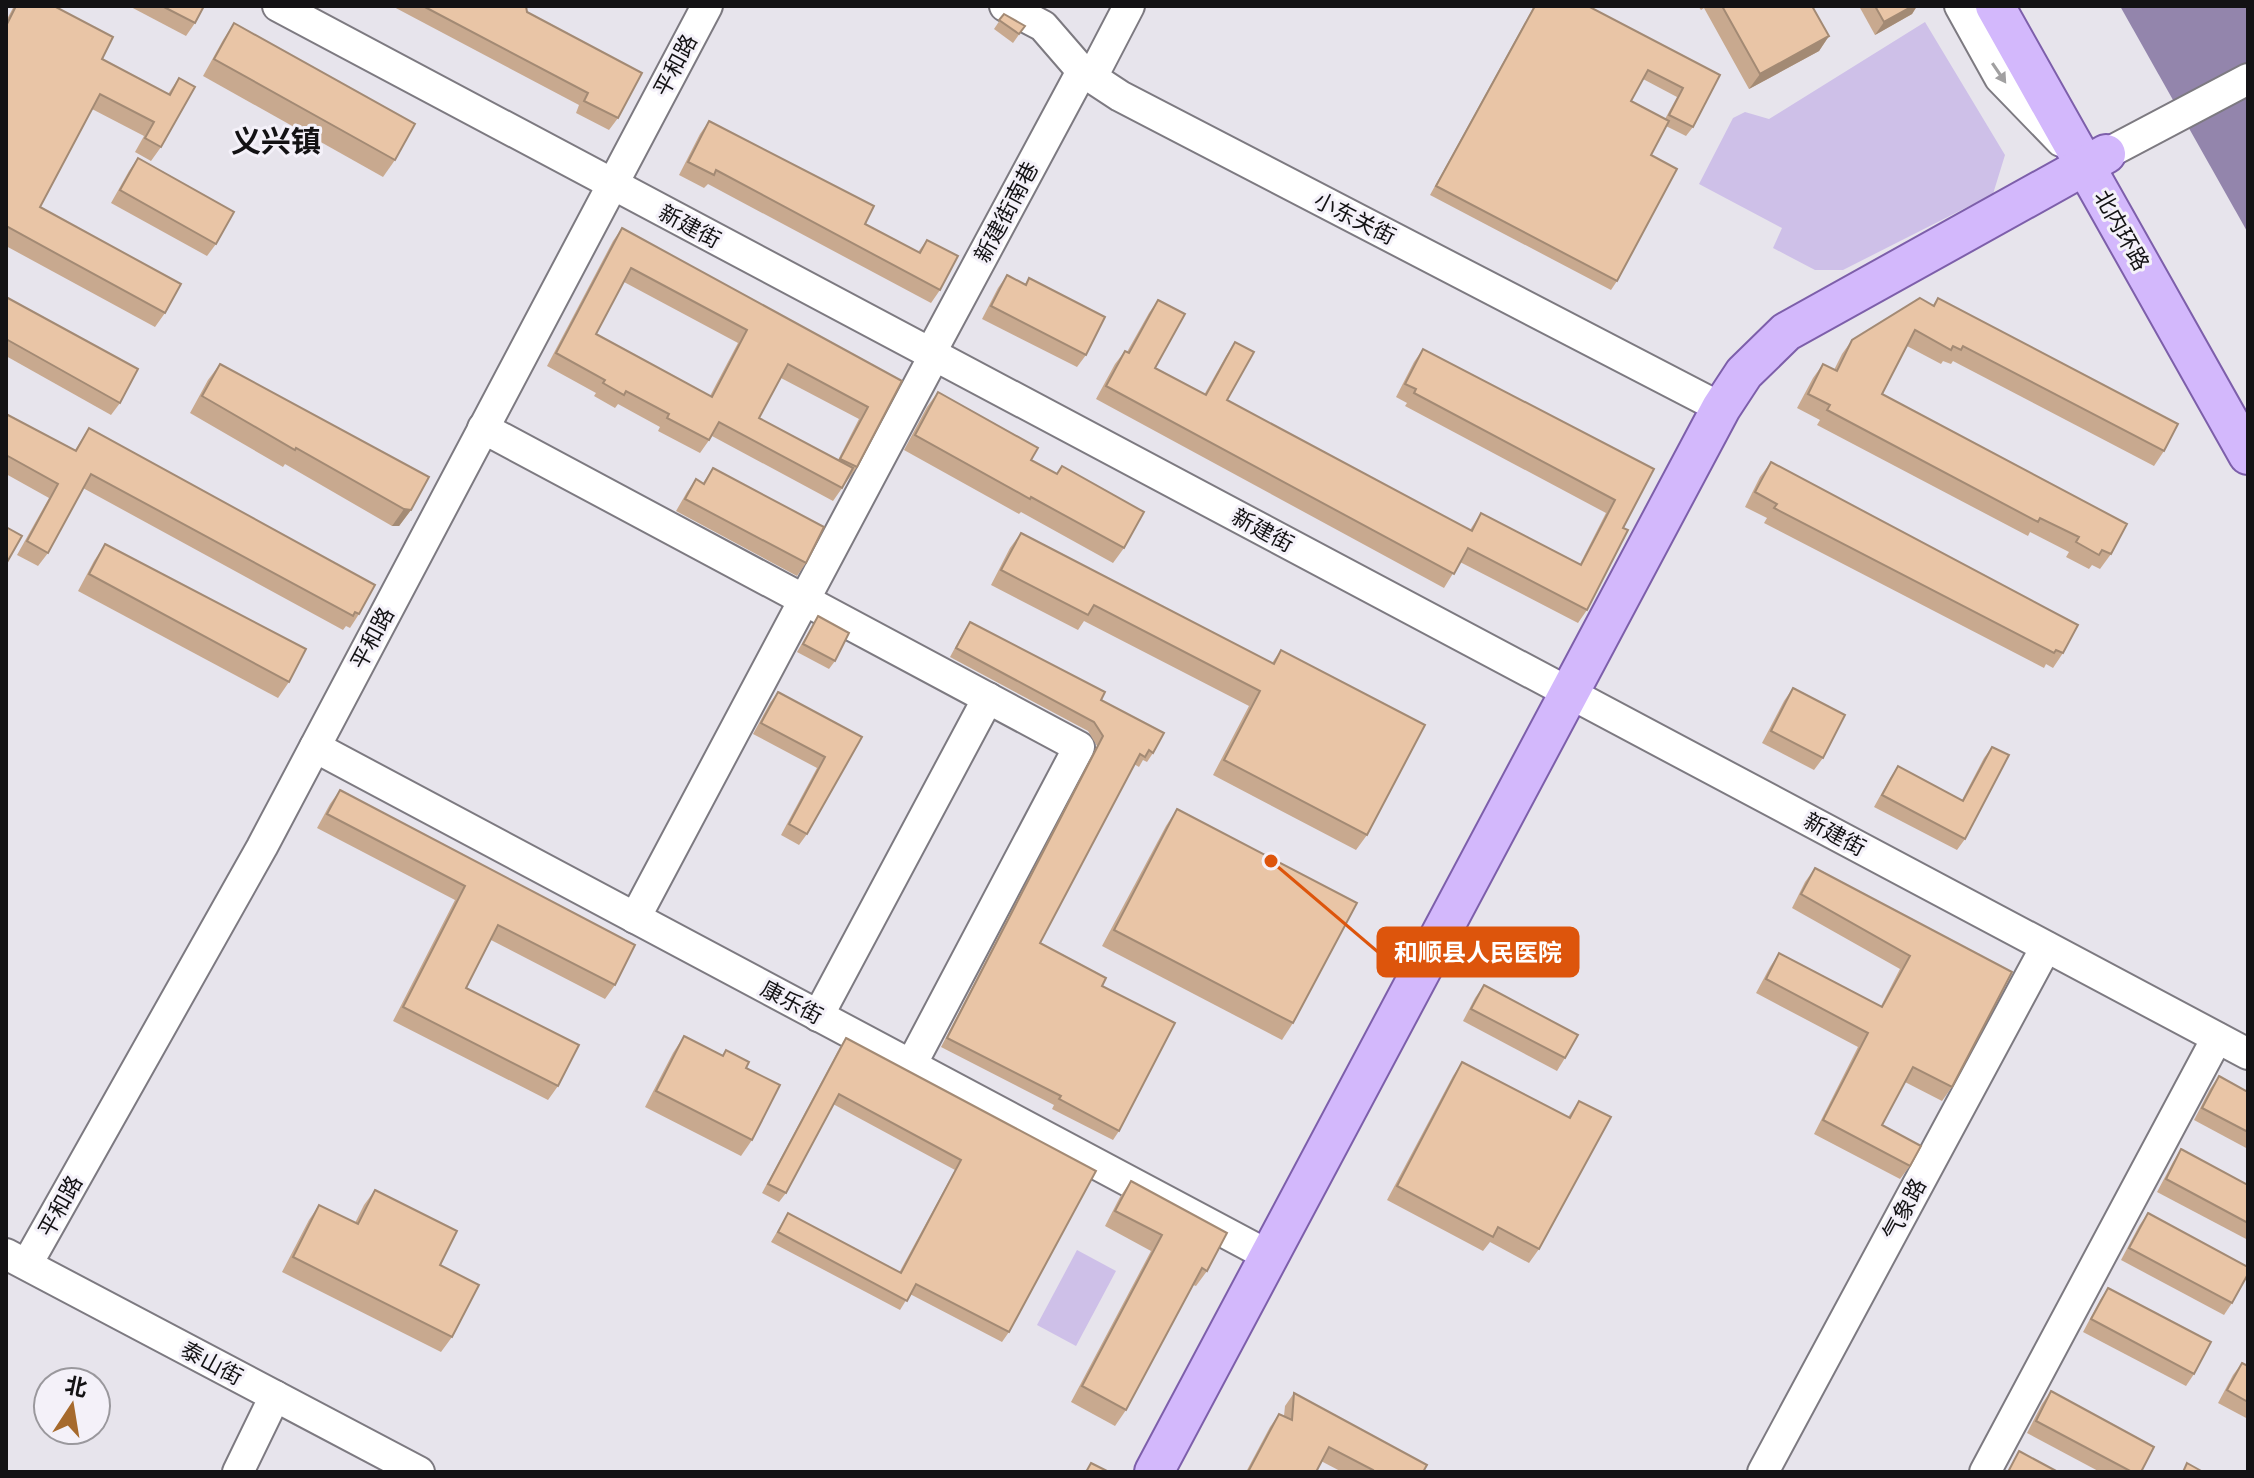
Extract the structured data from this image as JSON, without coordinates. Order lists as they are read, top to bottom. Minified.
{"streets":{"main road":["北内环路"],"street":["平和路","新建街南巷","小东关街","新建街","康乐街","气象路","泰山街"]},"crossings":[["平和路","新建街"],["平和路","康乐街"],["平和路","泰山街"],["新建街南巷","小东关街"],["新建街南巷","新建街"],["新建街南巷","康乐街"],["新建街","气象路"]],"districts":["义兴镇"],"places":["和顺县人民医院"],"north":"top"}
